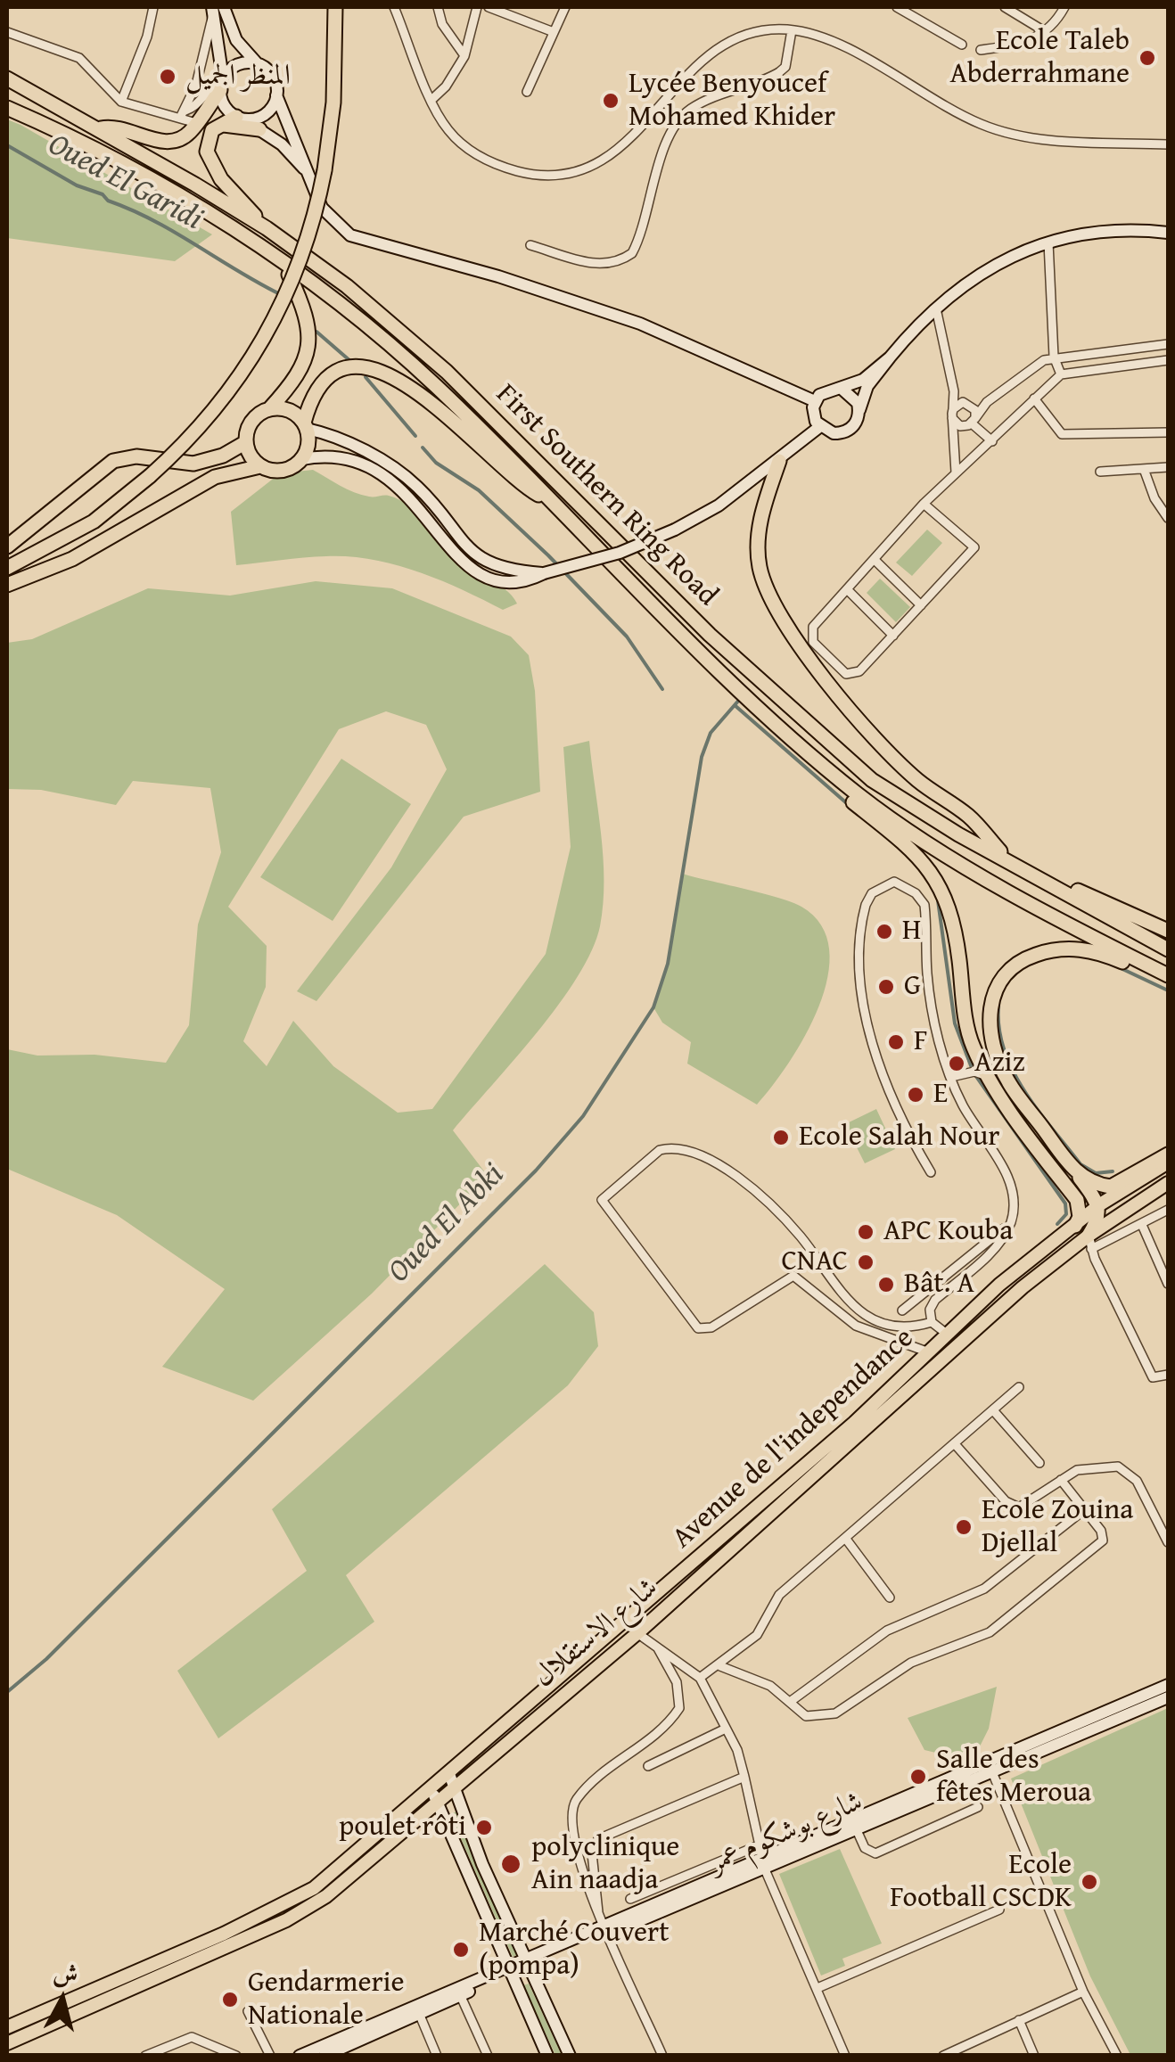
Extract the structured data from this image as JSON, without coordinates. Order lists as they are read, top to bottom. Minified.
{"streets":{"highway":["First Southern Ring Road"],"main road":["Avenue de l'independance","شارع الاستقلال"],"street":["شارع بوشكوم عمر"]},"water":["Oued El Garidi","Oued El Abki"],"places":["Ecole Taleb Abderrahmane","المنظر الجميل","Lycée Benyoucef Mohamed Khider","H","G","F","Aziz","E","Ecole Salah Nour","APC Kouba","CNAC","Bât. A","Ecole Zouina Djellal","Salle des fêtes Meroua","poulet rôti","polyclinique Ain naadja","Ecole Football CSCDK","Marché Couvert (pompa)","Gendarmerie Nationale"],"north":"top"}
